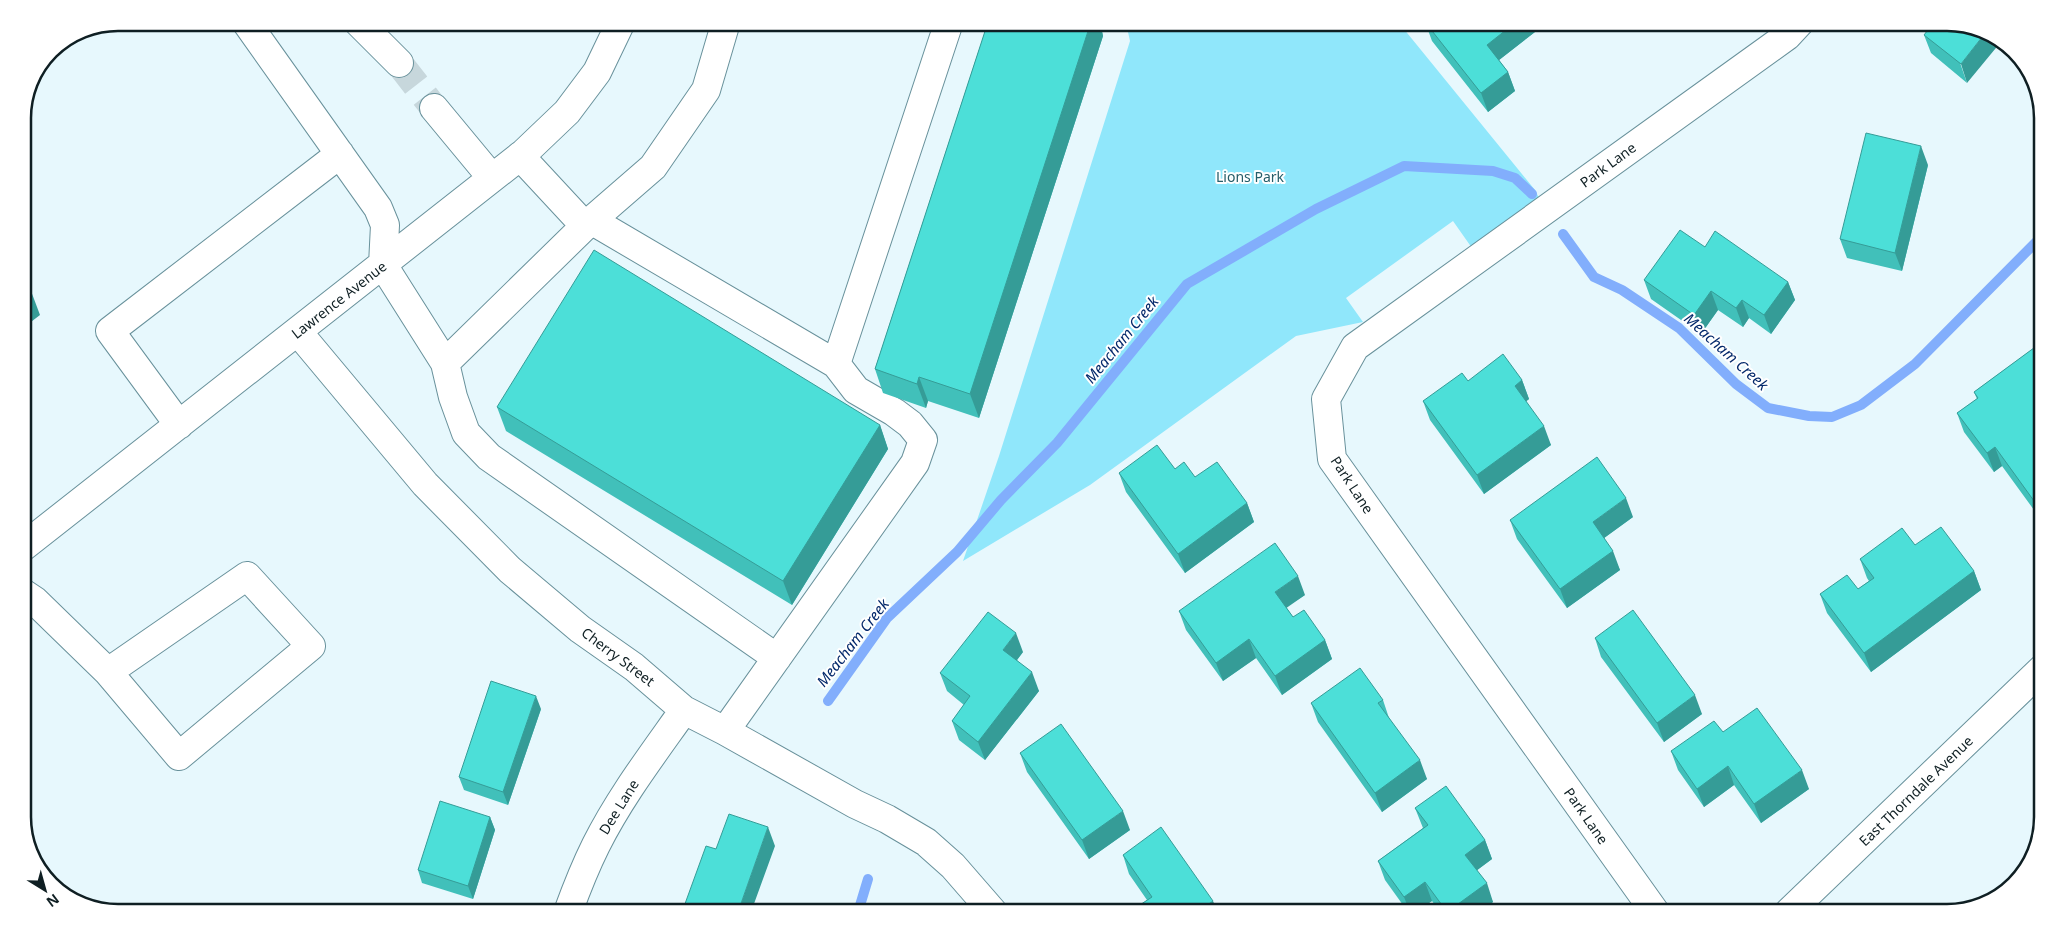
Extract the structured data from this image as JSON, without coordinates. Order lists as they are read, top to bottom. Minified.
{"streets":{"street":["Park Lane","Lawrence Avenue","Cherry Street","East Thorndale Avenue","Dee Lane"]},"crossings":[["Lawrence Avenue","Cherry Street"],["Cherry Street","Dee Lane"]],"water":["Meacham Creek"],"parks":["Lions Park"],"north":"bottom right"}
